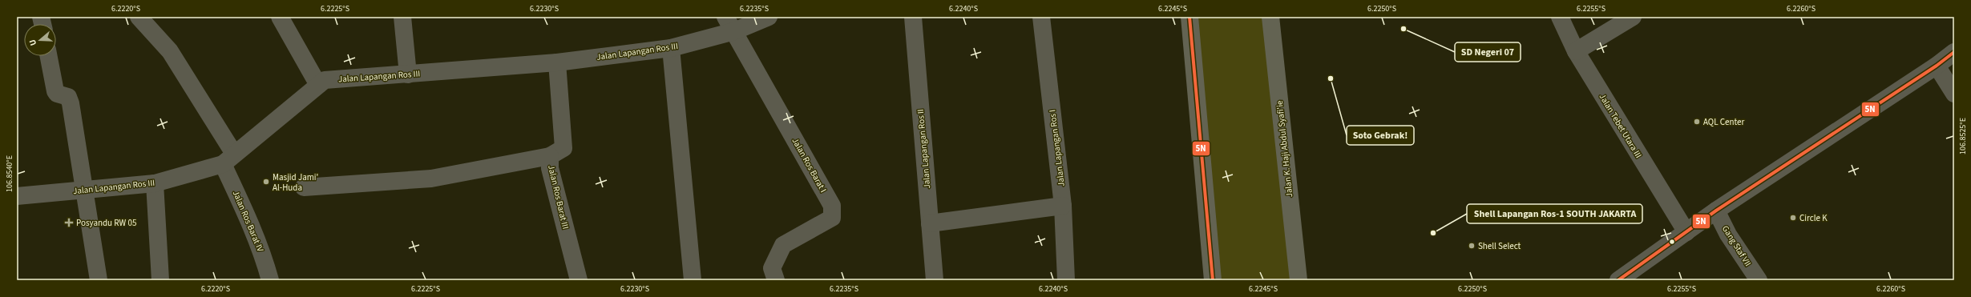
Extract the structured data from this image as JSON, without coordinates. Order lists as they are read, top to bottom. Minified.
{"streets":{"main road":["Jalan K. Haji Abdul Syafi'ie"],"street":["Jalan Lapangan Ros III","Jalan Tebet Utara III","Jalan Lapangan Ros I","Jalan Lapangan Ros II","Jalan Ros Barat I","Jalan Ros Barat III","Jalan Ros Barat IV","Gang Staf VII"]},"crossings":[["Jalan Lapangan Ros III","Jalan Ros Barat I"],["Jalan Lapangan Ros III","Jalan Ros Barat III"],["Jalan Lapangan Ros III","Jalan Ros Barat IV"]],"places":{"other":["SD Negeri 07","Soto Gebrak!","AQL Center","Masjid Jami' Al-Huda","Circle K","Shell Lapangan Ros-1 SOUTH JAKARTA","Shell Select"],"health":["Posyandu RW 05"]},"lines":["transit line 5N"],"north":"left","coordinates":["6.2220°S","6.2225°S","6.2230°S","6.2235°S","6.2240°S","6.2245°S","6.2250°S","6.2255°S","6.2260°S","106.8525°E","106.8540°E"]}
